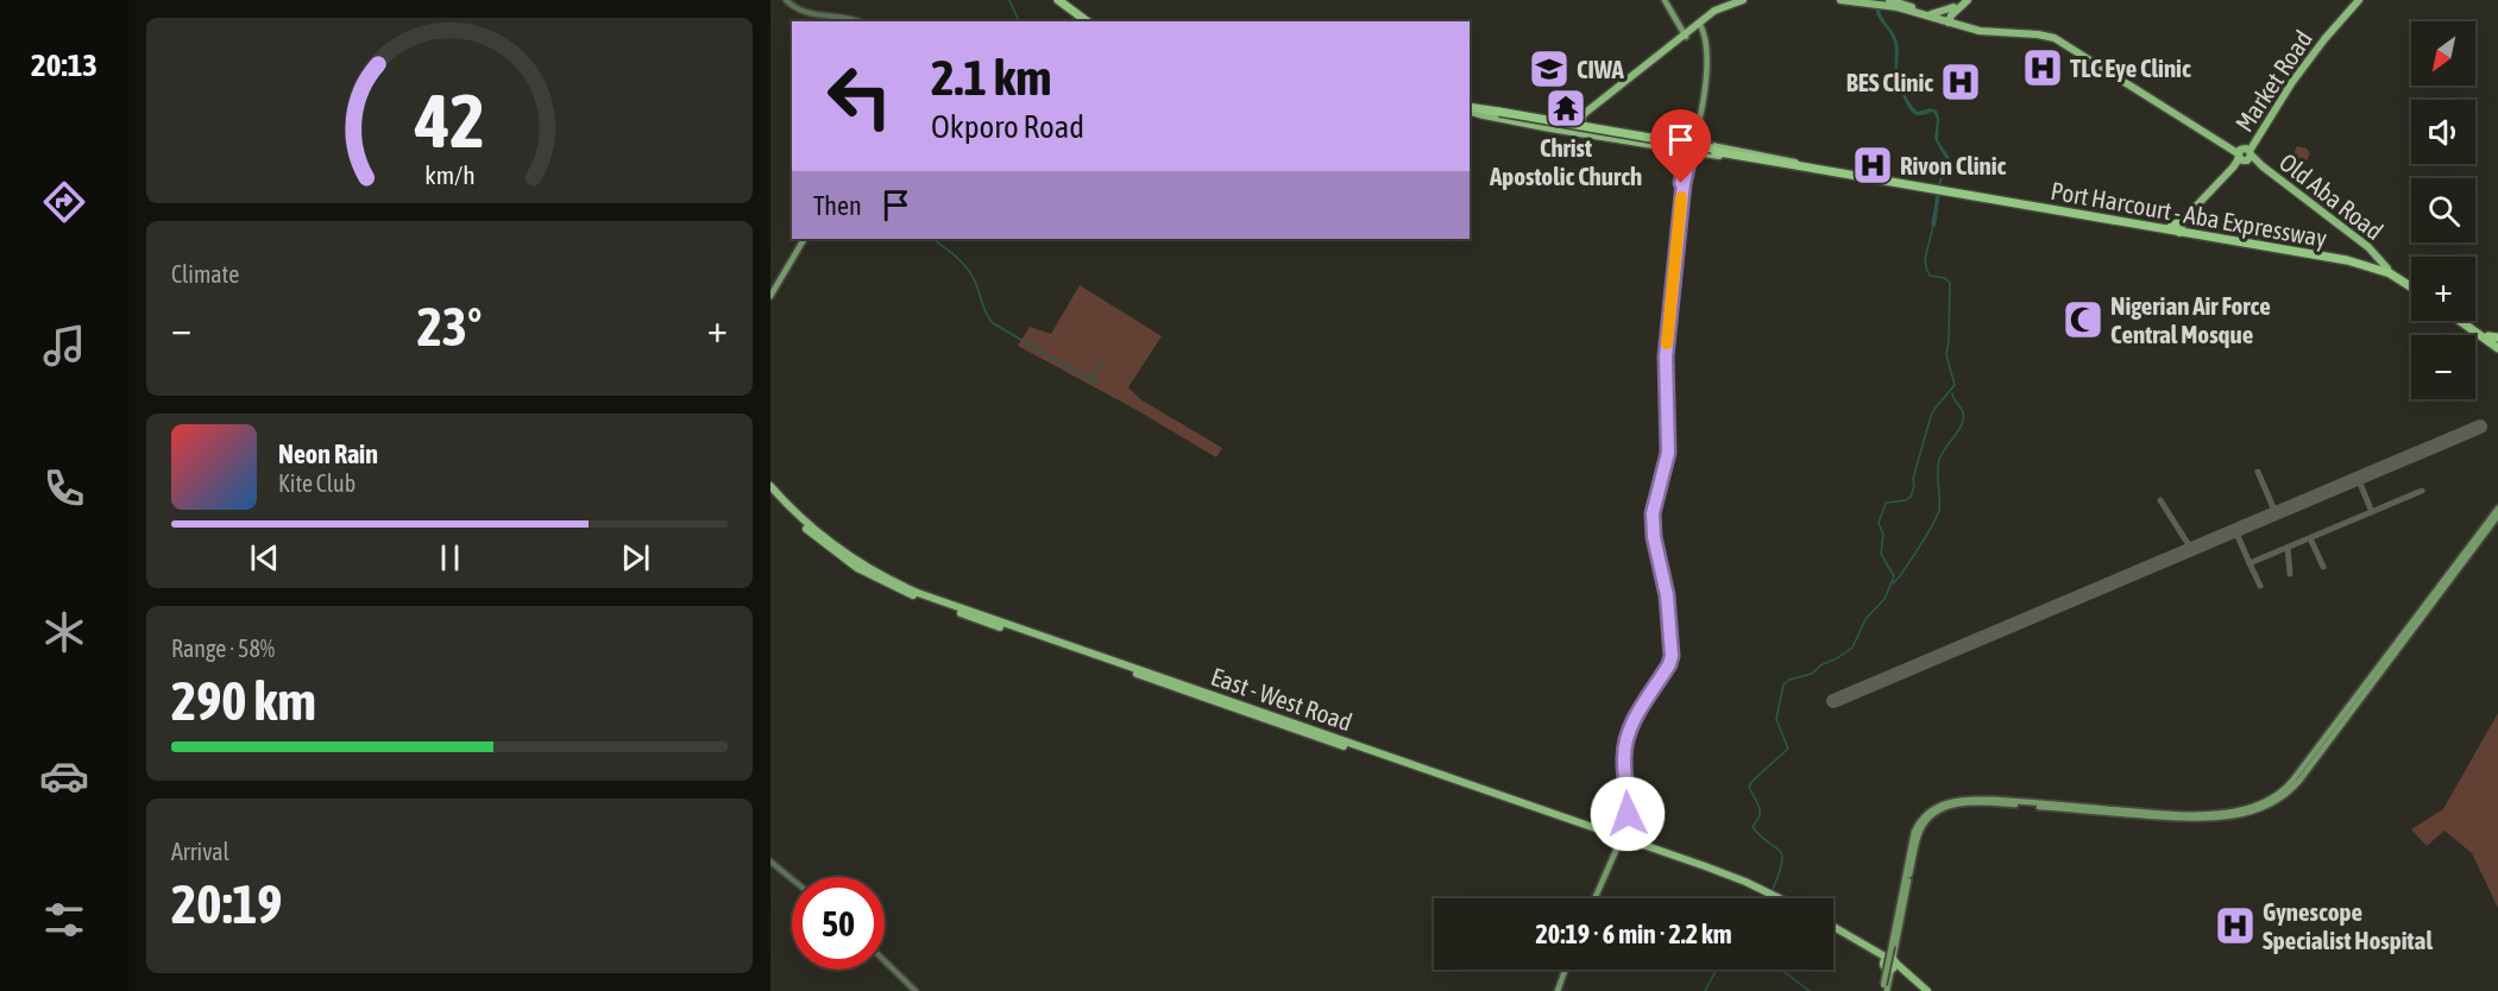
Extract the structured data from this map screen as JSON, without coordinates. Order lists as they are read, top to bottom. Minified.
{"streets":{"highway":["Port Harcourt - Aba Expressway"],"main road":["Market Road","Old Aba Road","East - West Road"]},"crossings":[["Market Road","Old Aba Road"],["Old Aba Road","Port Harcourt - Aba Expressway"]],"places":{"hospital":["TLC Eye Clinic","BES Clinic","Rivon Clinic","Gynescope Specialist Hospital"],"school or university":["CIWA"],"temple":["Christ Apostolic Church"],"mosque":["Nigerian Air Force Central Mosque"]},"north":"bottom left","page":{"tabs":"20:13","map_buttons":["+","−"],"turn":["2.1 km","Okporo Road"],"then":"Then","tile":["Climate",["Range · 58%","290 km"],["Arrival","20:19"]],"heat":["−","23°","+"],"song":["Neon Rain","Kite Club"],"limit":"50","trip":"20:19 · 6 min · 2.2 km","gauge":["42","km/h"]}}
